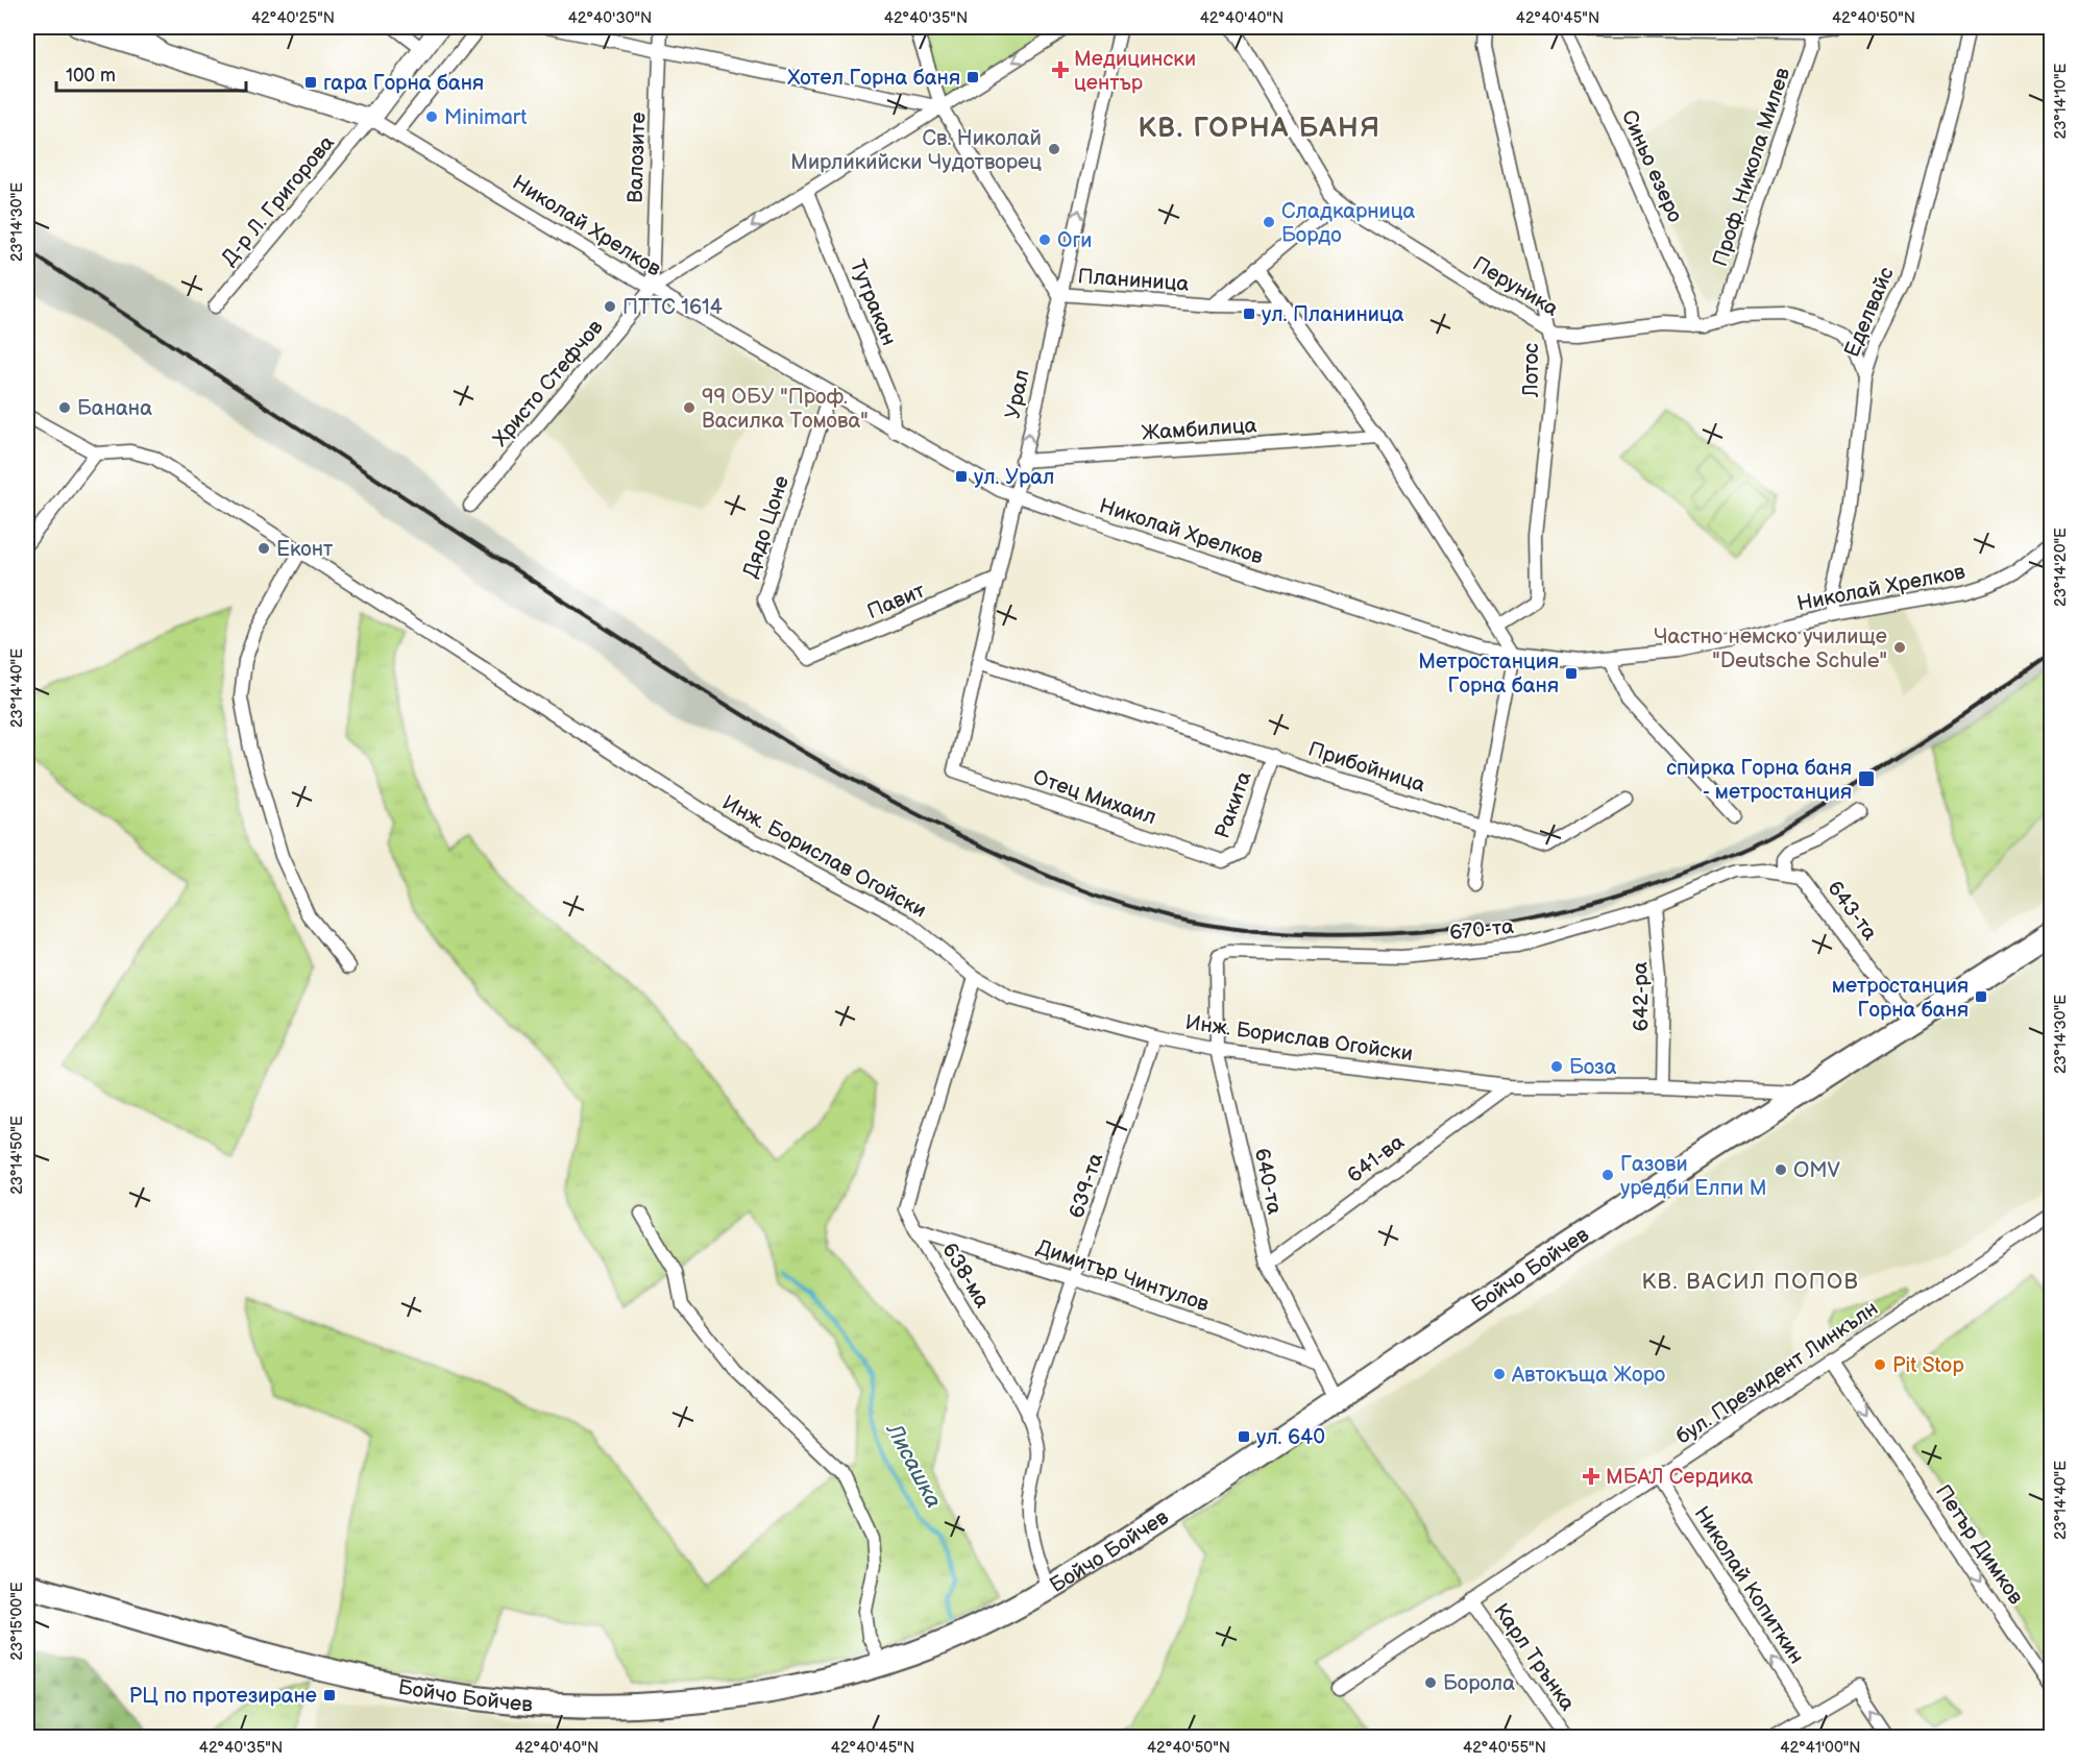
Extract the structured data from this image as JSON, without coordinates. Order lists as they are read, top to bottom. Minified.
{"streets":{"highway":["Бойчо Бойчев"],"street":["Валозите","Синьо езеро","Проф. Никола Милев","Д-р Л. Григорова","Николай Хрелков","Планиница","Перуника","Тутракан","Еделвайс","Лотос","Христо Стефчов","Урал","Жамбилица","Дядо Цоне","Павит","Прибойница","Отец Михаил","Ракита","Инж. Борислав Огойски","643-та","670-та","642-ра","641-ва","640-та","639-та","638-ма","Димитър Чинтулов","бул. Президент Линкълн","Петър Димков","Николай Копиткин","Карл Трънка"]},"crossings":[["Валозите","Николай Хрелков"],["Валозите","Христо Стефчов"],["Синьо езеро","Перуника"],["Проф. Никола Милев","Перуника"],["Д-р Л. Григорова","Николай Хрелков"],["Николай Хрелков","Тутракан"],["Николай Хрелков","Еделвайс"],["Николай Хрелков","Христо Стефчов"],["Николай Хрелков","Урал"],["Николай Хрелков","Дядо Цоне"],["Планиница","Христо Стефчов"],["Планиница","Урал"],["Перуника","Еделвайс"],["Перуника","Лотос"],["Тутракан","Христо Стефчов"],["Урал","Жамбилица"],["Урал","Павит"],["Урал","Прибойница"],["Урал","Отец Михаил"],["Дядо Цоне","Павит"],["Прибойница","Ракита"],["Отец Михаил","Ракита"],["Инж. Борислав Огойски","642-ра"],["Инж. Борислав Огойски","641-ва"],["Инж. Борислав Огойски","640-та"],["Инж. Борислав Огойски","639-та"],["Инж. Борислав Огойски","Бойчо Бойчев"],["Инж. Борислав Огойски","638-ма"],["643-та","670-та"],["643-та","Бойчо Бойчев"],["670-та","642-ра"],["670-та","640-та"],["641-ва","640-та"],["640-та","Бойчо Бойчев"],["640-та","Димитър Чинтулов"],["639-та","638-ма"],["639-та","Димитър Чинтулов"],["Бойчо Бойчев","638-ма"],["638-ма","Димитър Чинтулов"],["бул. Президент Линкълн","Петър Димков"],["бул. Президент Линкълн","Николай Копиткин"],["бул. Президент Линкълн","Карл Трънка"]],"one_way":["Христо Стефчов","Урал","Петър Димков","Николай Копиткин"],"districts":["КВ. ГОРНА БАНЯ","КВ. ВАСИЛ ПОПОВ"],"water":["Лисашка"],"places":{"health":["Медицински център","МБАЛ Сердика"],"transit":["Хотел Горна баня","гара Горна баня","ул. Планиница","ул. Урал","Метростанция Горна баня","спирка Горна баня - метростанция","метростанция Горна баня","ул. 640","РЦ по протезиране"],"other":["Minimart","Св. Николай Мирликийски Чудотворец","Сладкарница Бордо","Оги","ПТТС 1614","Банана","99 ОБУ \"Проф. Василка Томова\"","Еконт","Частно немско училище \"Deutsche Schule\"","Боза","OMV","Газови уредби Елпи М","Pit Stop","Автокъща Жоро","Борола"]},"scale_bar":"100 m","coordinates":["42°40'25\"N","42°40'30\"N","42°40'35\"N","42°40'40\"N","42°40'45\"N","42°40'50\"N","23°14'10\"E","23°14'30\"E","23°14'20\"E","23°14'40\"E","23°14'50\"E","23°15'00\"E","42°40'55\"N","42°41'00\"N"]}
